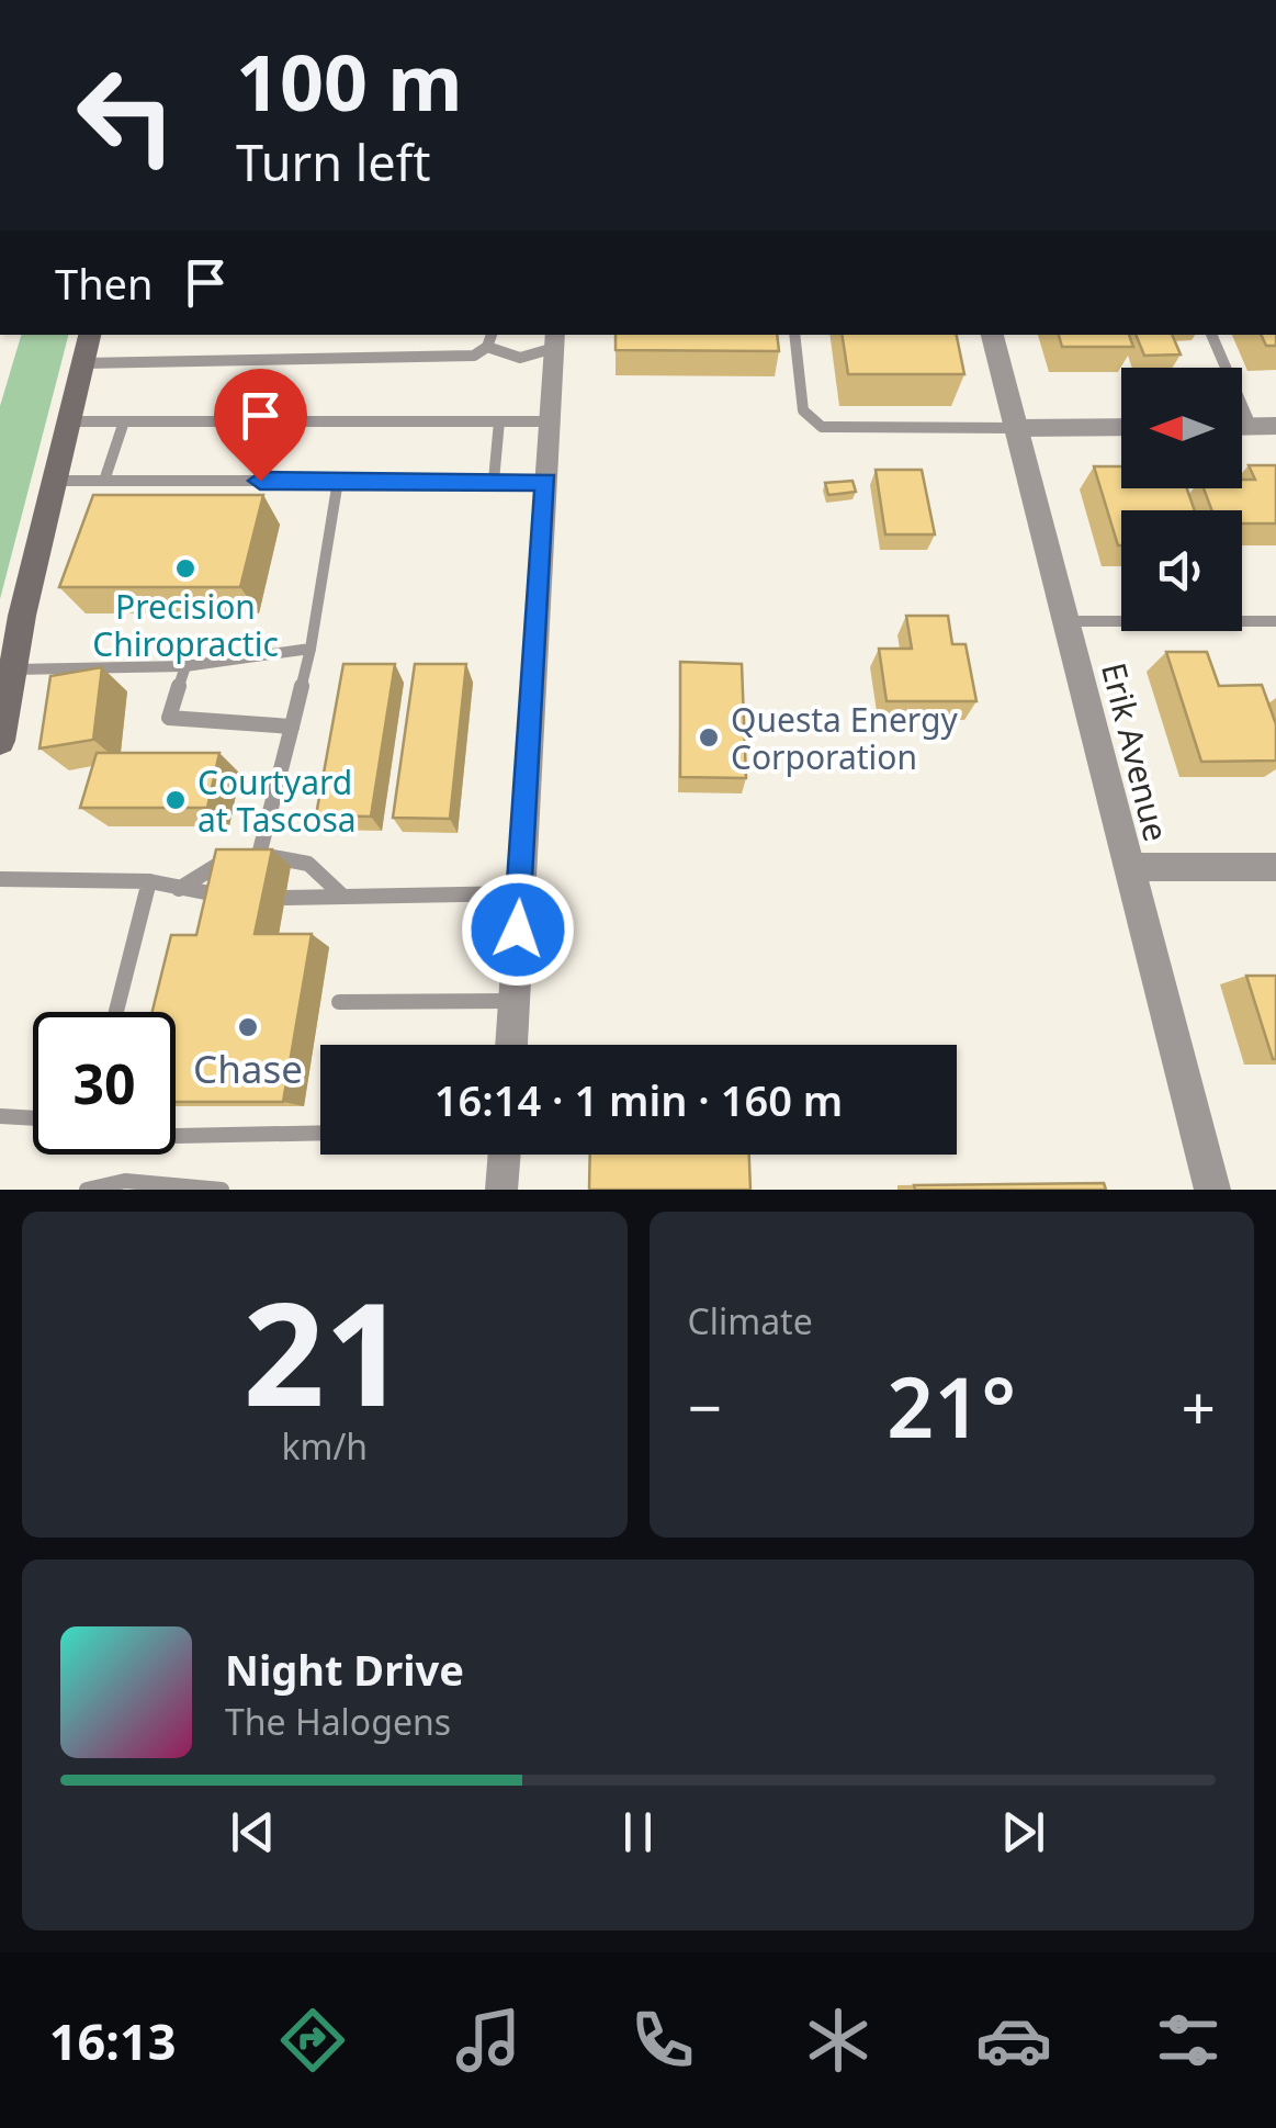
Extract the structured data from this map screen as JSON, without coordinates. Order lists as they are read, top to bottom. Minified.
{"streets":{"street":["Erik Avenue"]},"places":["Precision Chiropractic","Questa Energy Corporation","Courtyard at Tascosa","Chase"],"north":"left","page":{"turn":["100 m","Turn left"],"then":"Then","limit":"30","trip":"16:14 · 1 min · 160 m","tile":[["21","km/h"],"Climate"],"heat":["−","21°","+"],"song":["Night Drive","The Halogens"],"tabs":"16:13"}}
